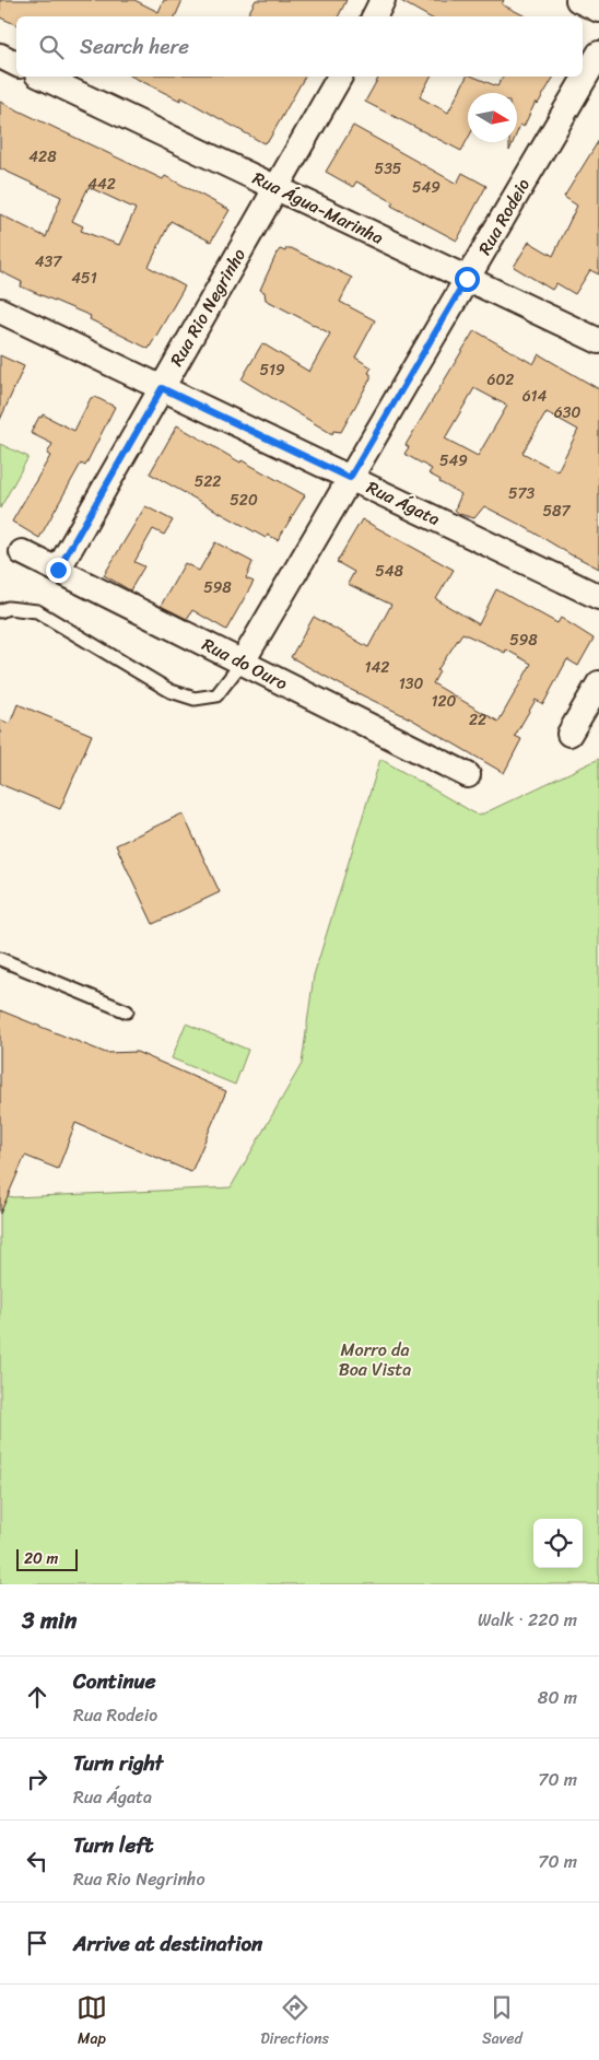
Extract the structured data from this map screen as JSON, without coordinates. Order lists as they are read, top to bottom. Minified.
{"streets":{"street":["Rua Água-Marinha","Rua Rodeio","Rua Rio Negrinho","Rua Ágata","Rua do Ouro"]},"crossings":[["Rua Água-Marinha","Rua Rodeio"],["Rua Água-Marinha","Rua Rio Negrinho"],["Rua Rodeio","Rua Ágata"],["Rua Rodeio","Rua do Ouro"],["Rua Rio Negrinho","Rua Ágata"],["Rua Rio Negrinho","Rua do Ouro"]],"parks":["Morro da Boa Vista"],"house_numbers":["428","535","442","549","437","451","519","602","614","630","549","522","573","520","587","548","598","598","142","130","120","22"],"scale_bar":"20 m","north":"right","page":{"search":"Search here","scale":"20 m","heading":["3 min","Walk · 220 m"],"list":[["Continue","Rua Rodeio","80 m"],["Turn right","Rua Ágata","70 m"],["Turn left","Rua Rio Negrinho","70 m"],"Arrive at destination"],"nav":["Map","Directions","Saved"]}}
